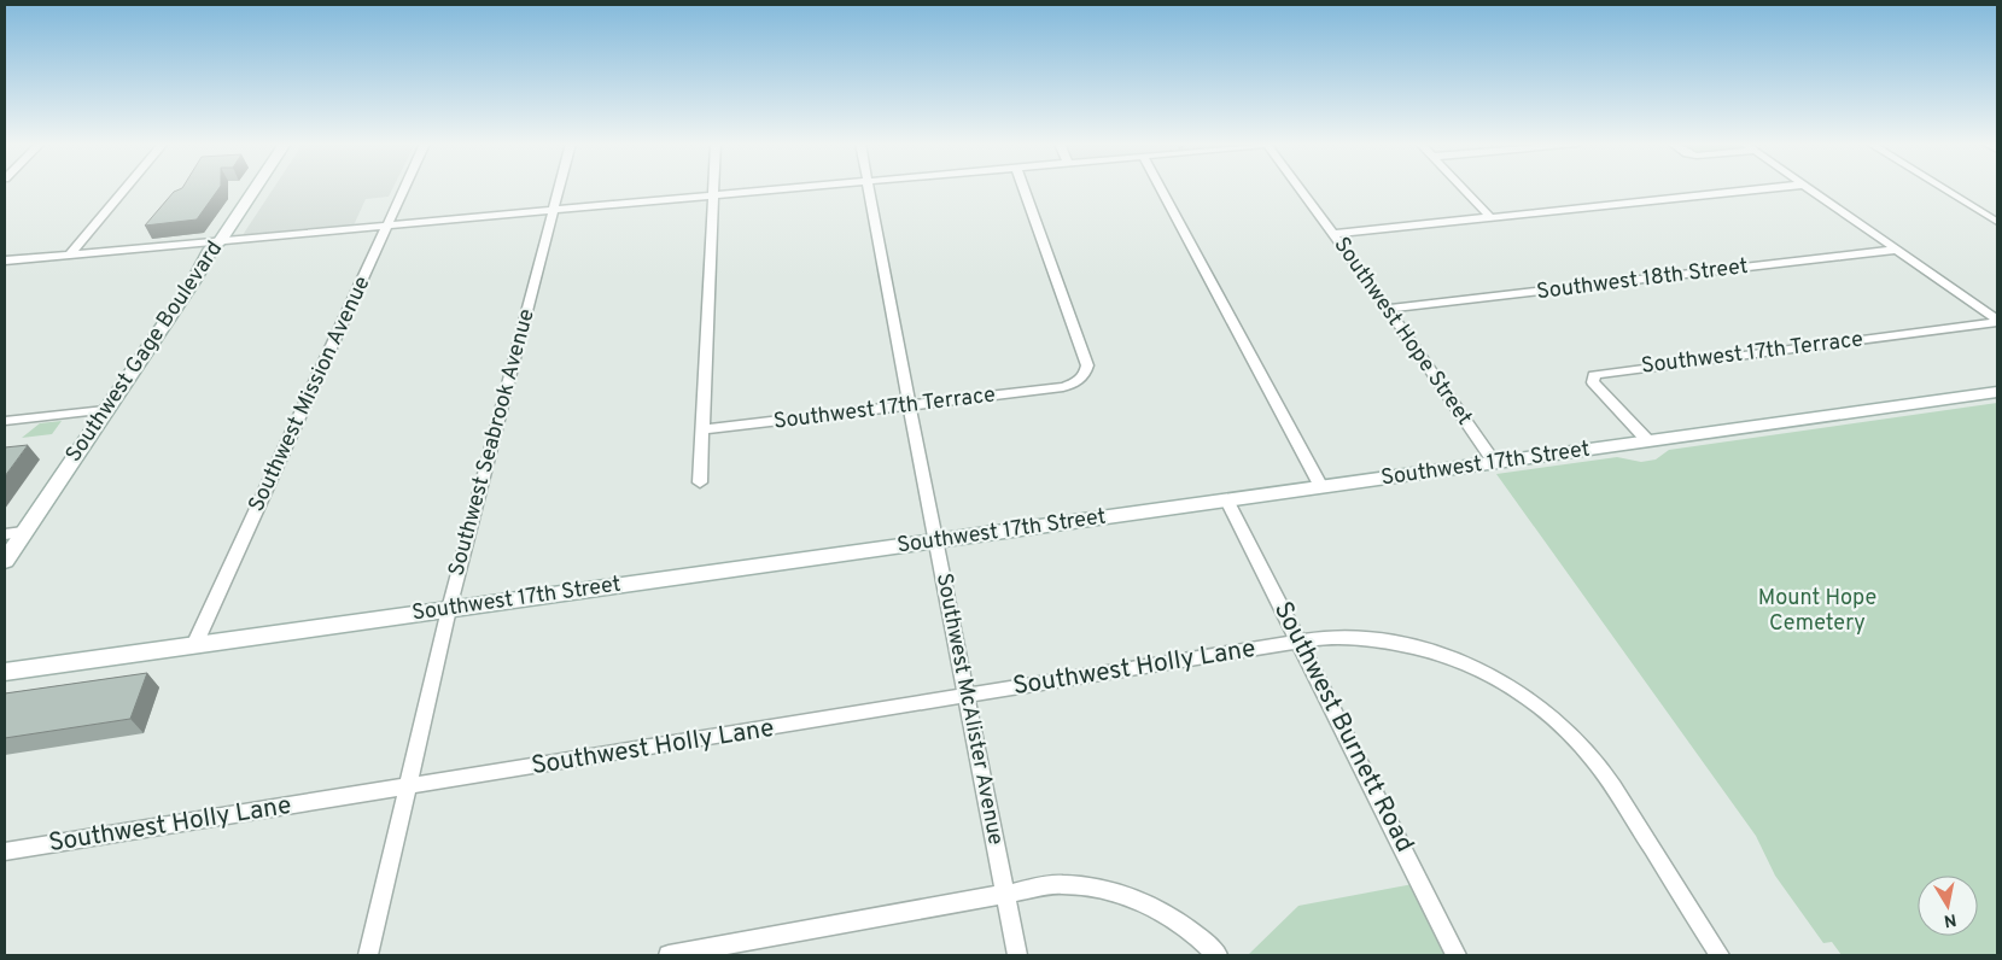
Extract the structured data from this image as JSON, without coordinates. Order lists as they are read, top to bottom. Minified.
{"streets":{"main road":["Southwest Gage Boulevard","Southwest 17th Street"],"street":["Southwest 18th Street","Southwest Hope Street","Southwest 17th Terrace","Southwest Mission Avenue","Southwest Seabrook Avenue","Southwest Holly Lane","Southwest McAlister Avenue","Southwest Burnett Road"]},"crossings":[["Southwest 18th Street","Southwest Hope Street"],["Southwest Hope Street","Southwest 17th Street"],["Southwest 17th Terrace","Southwest 17th Street"],["Southwest 17th Terrace","Southwest McAlister Avenue"],["Southwest Mission Avenue","Southwest 17th Street"],["Southwest Seabrook Avenue","Southwest 17th Street"],["Southwest Seabrook Avenue","Southwest Holly Lane"],["Southwest 17th Street","Southwest McAlister Avenue"],["Southwest 17th Street","Southwest Burnett Road"],["Southwest Holly Lane","Southwest McAlister Avenue"],["Southwest Holly Lane","Southwest Burnett Road"]],"parks":["Mount Hope Cemetery"],"north":"bottom"}
